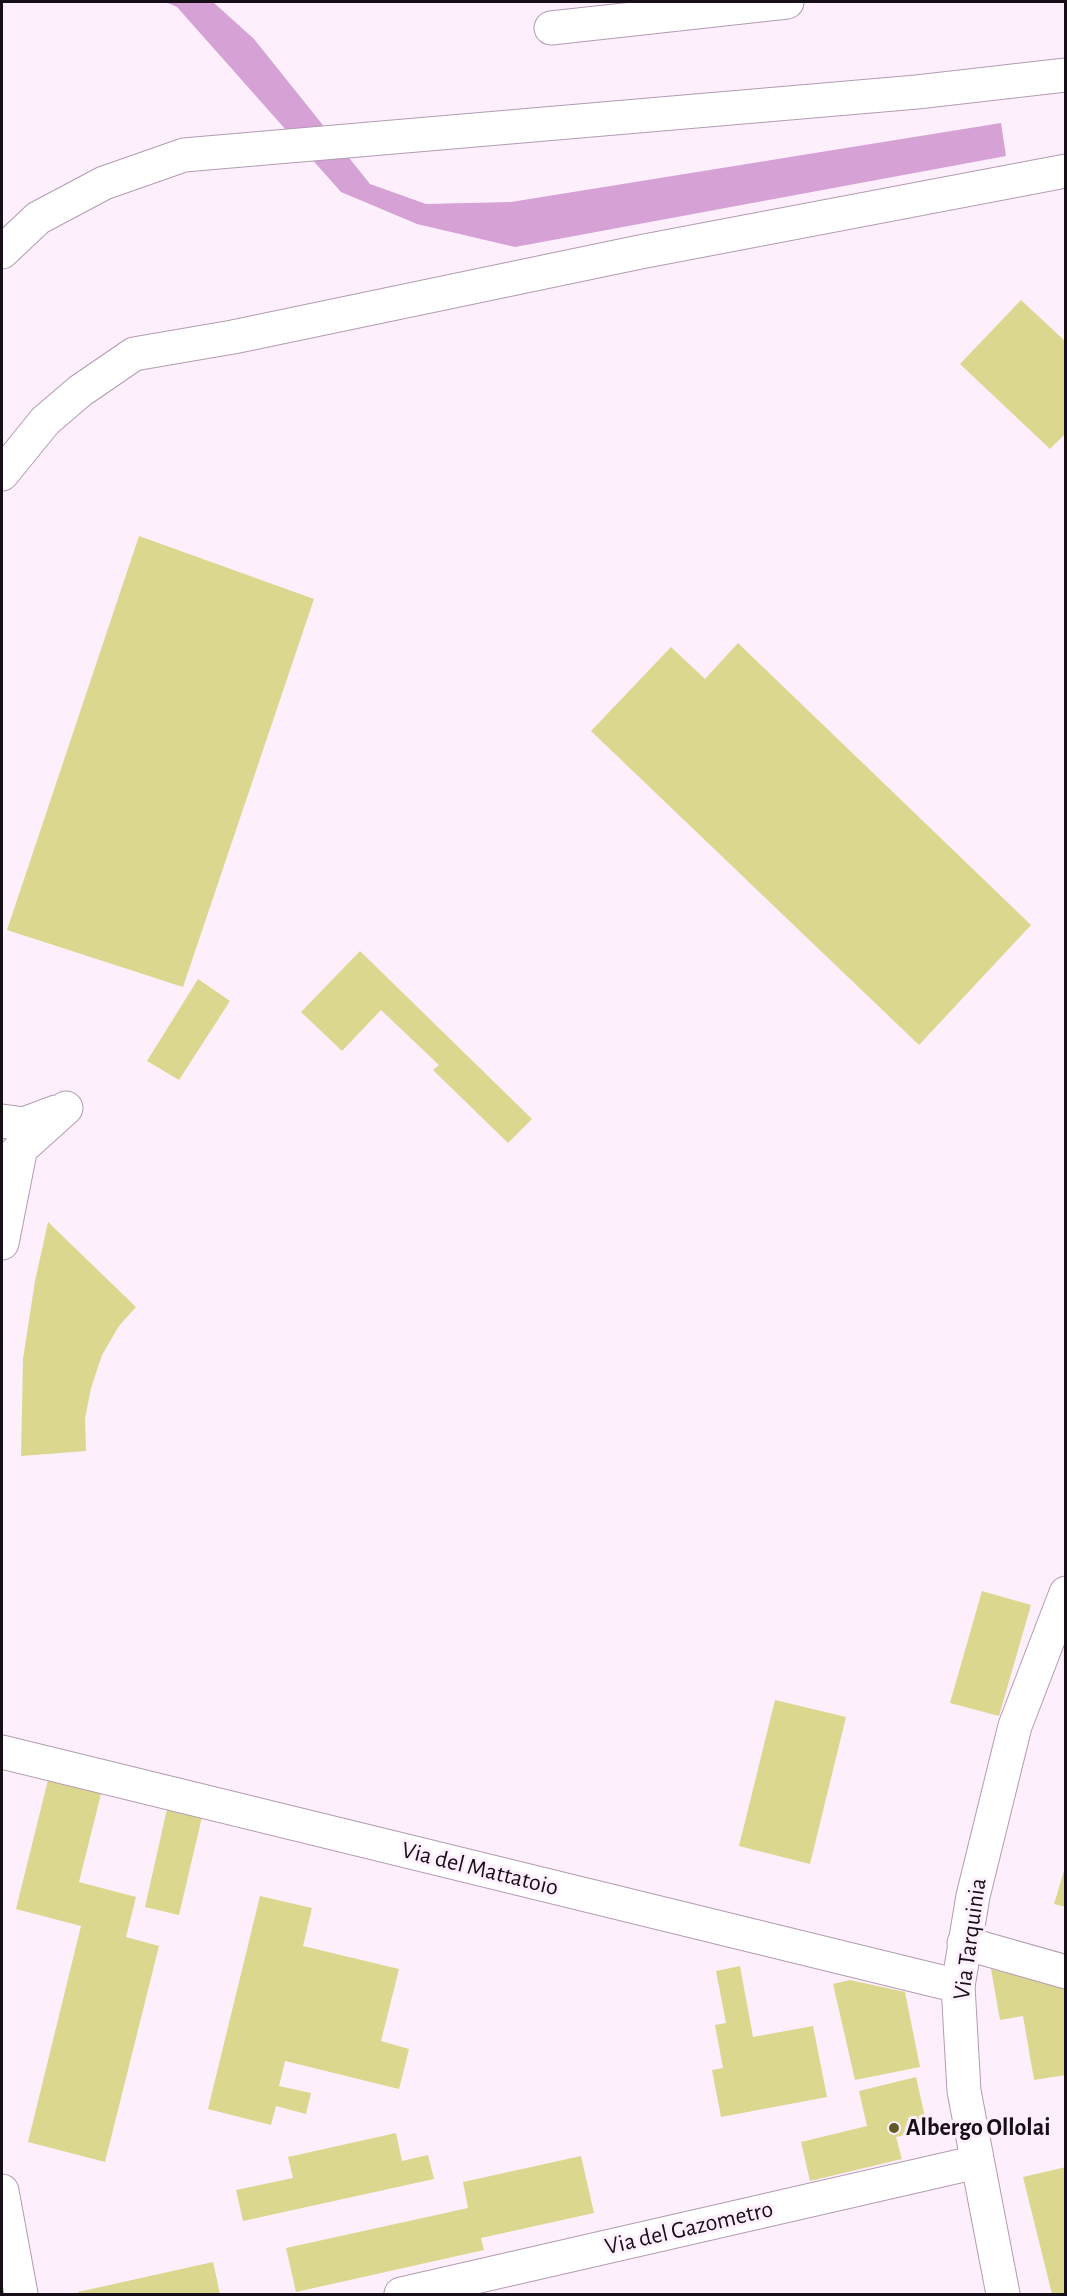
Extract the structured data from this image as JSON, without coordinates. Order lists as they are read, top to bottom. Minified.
{"streets":{"main road":["Via del Mattatoio","Via Tarquinia","Via del Gazometro"]},"crossings":[["Via del Mattatoio","Via Tarquinia"],["Via Tarquinia","Via del Gazometro"]],"places":["Albergo Ollolai"]}
